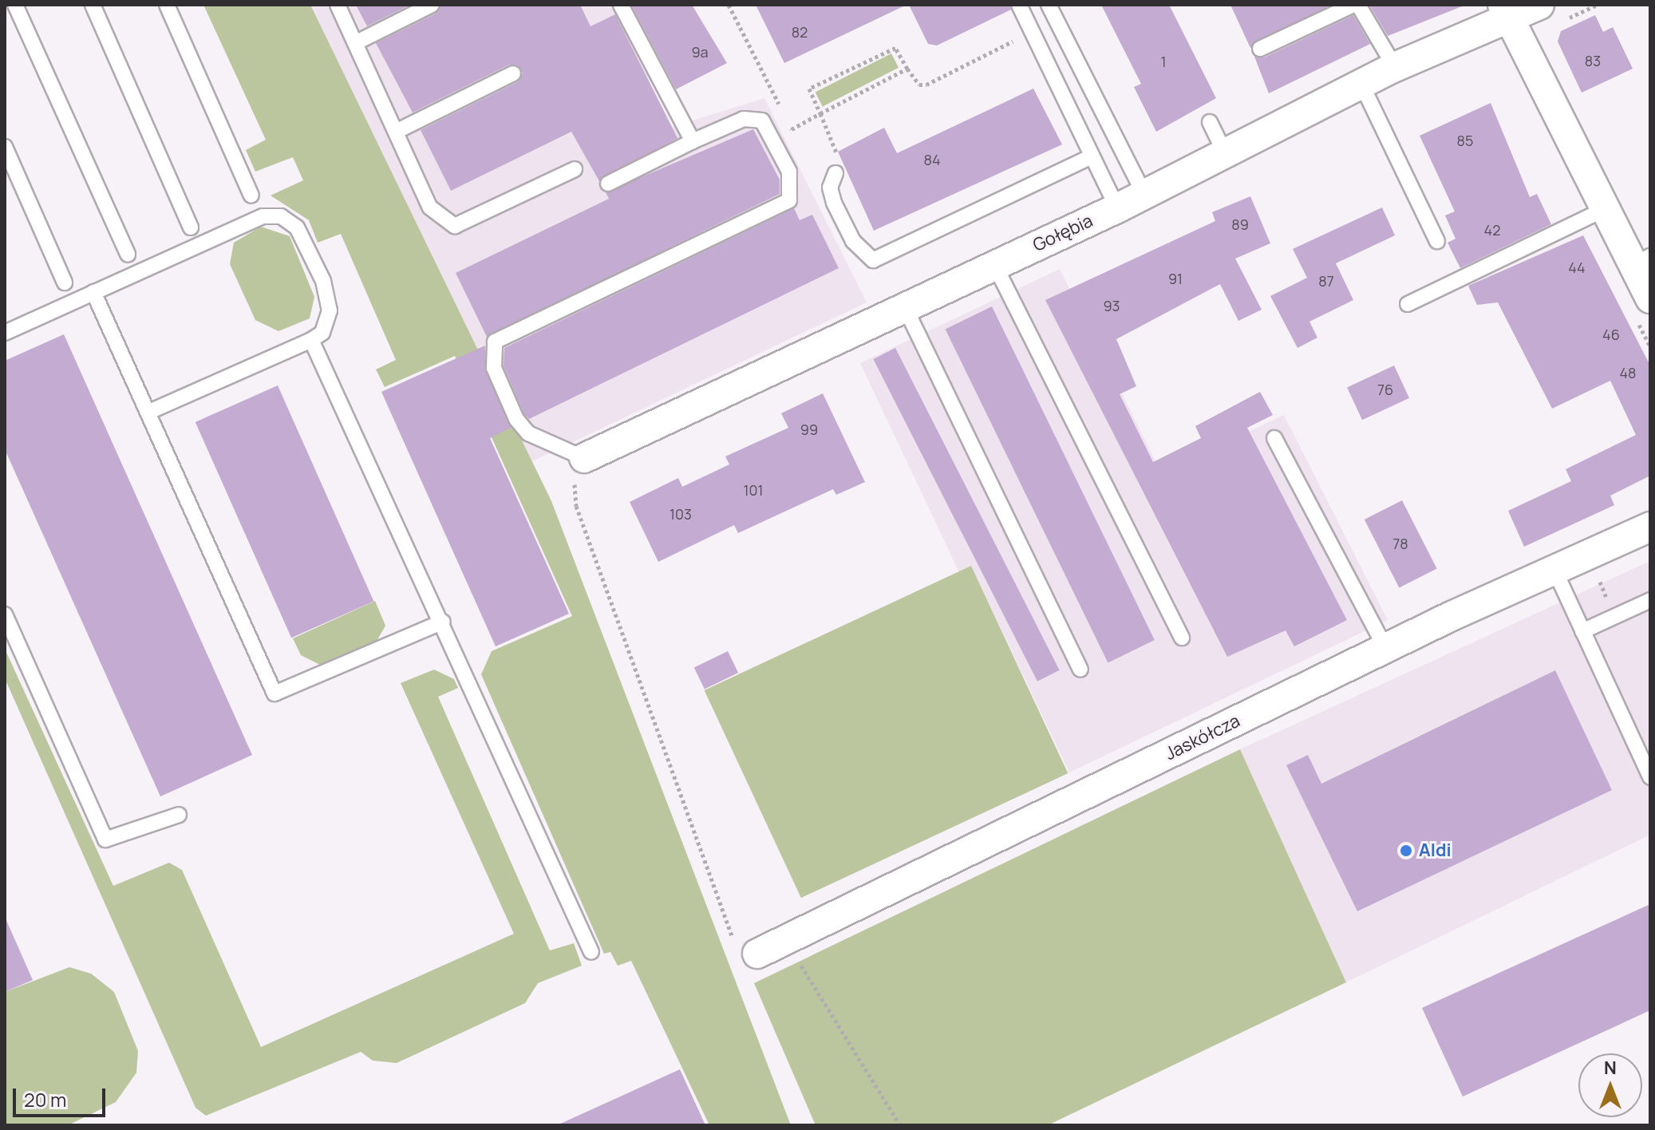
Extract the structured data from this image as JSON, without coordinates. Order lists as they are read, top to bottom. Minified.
{"streets":{"street":["Gołębia","Jaskółcza"]},"places":["Aldi"],"house_numbers":["82","9a","83","1","85","84","89","42","44","91","87","93","46","48","76","99","101","103","78"],"scale_bar":"20 m","north":"top"}
